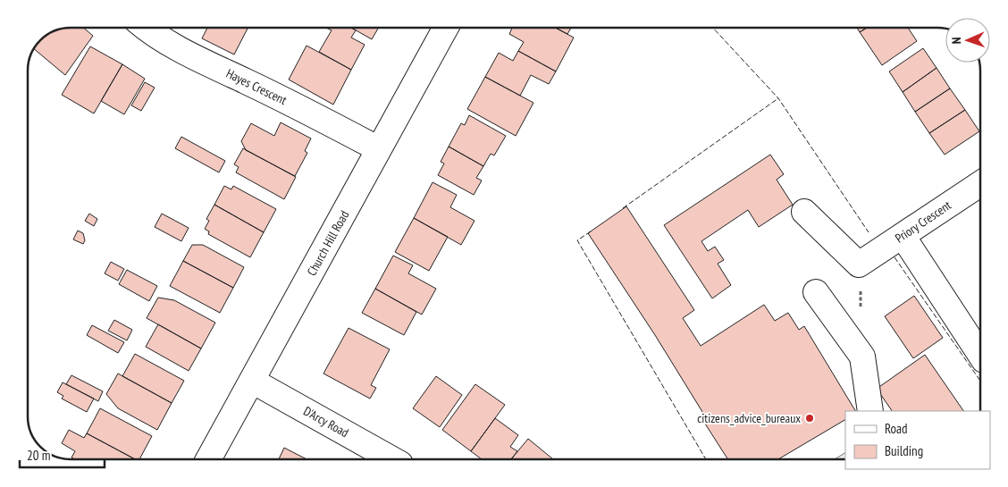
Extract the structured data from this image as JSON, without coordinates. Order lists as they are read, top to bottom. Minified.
{"streets":{"street":["Hayes Crescent","Priory Crescent","Church Hill Road","D'Arcy Road"]},"crossings":[["Hayes Crescent","Church Hill Road"],["Church Hill Road","D'Arcy Road"]],"places":["citizens_advice_bureaux"],"legend":["Road","Building"],"scale_bar":"20 m","north":"left"}
